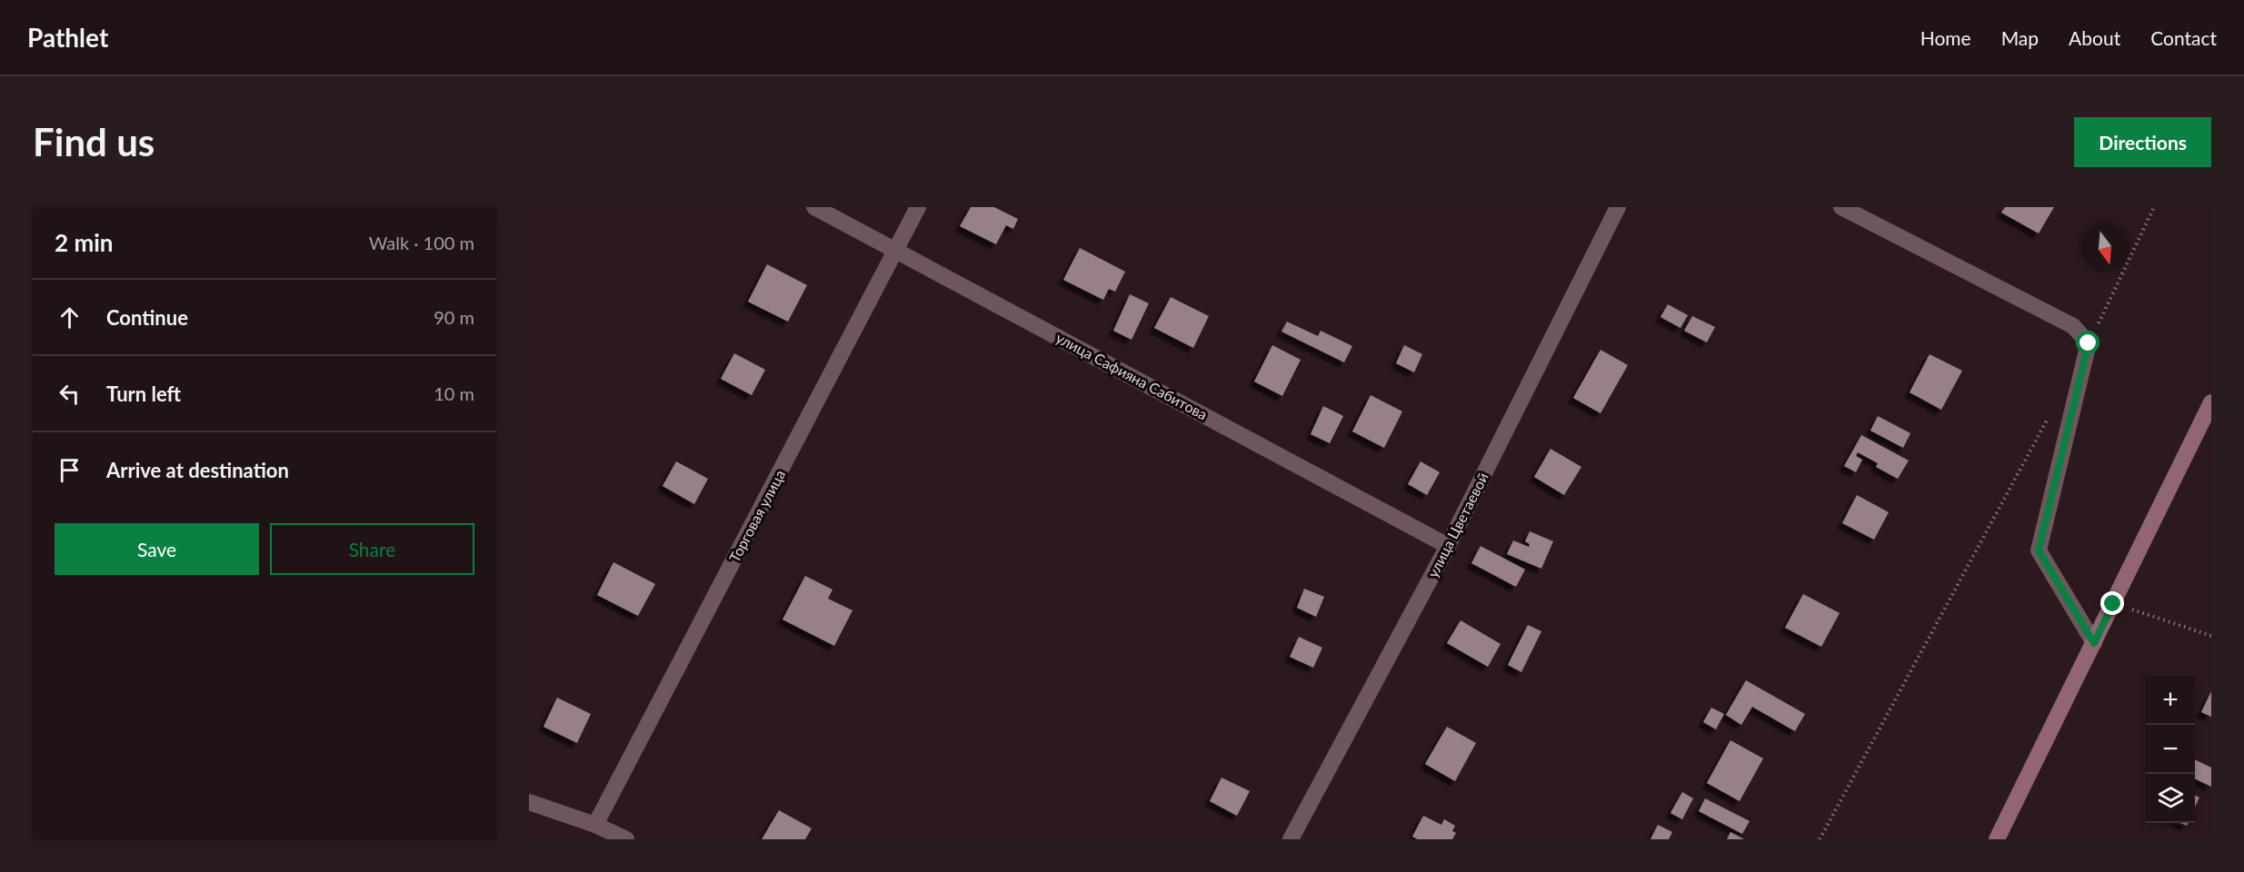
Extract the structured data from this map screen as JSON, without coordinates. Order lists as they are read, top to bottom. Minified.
{"streets":{"street":["улица Сафияна Сабитова","Торговая улица","улица Цветаевой"]},"crossings":[["улица Сафияна Сабитова","Торговая улица"],["улица Сафияна Сабитова","улица Цветаевой"]],"north":"bottom","page":{"header":"Pathlet","nav":["Home","Map","About","Contact"],"buttons":["Directions",["Save","Share"]],"title":"Find us","heading":["2 min","Walk · 100 m"],"list":[["Continue","90 m"],["Turn left","10 m"],"Arrive at destination"],"map_buttons":["+","−"]}}
